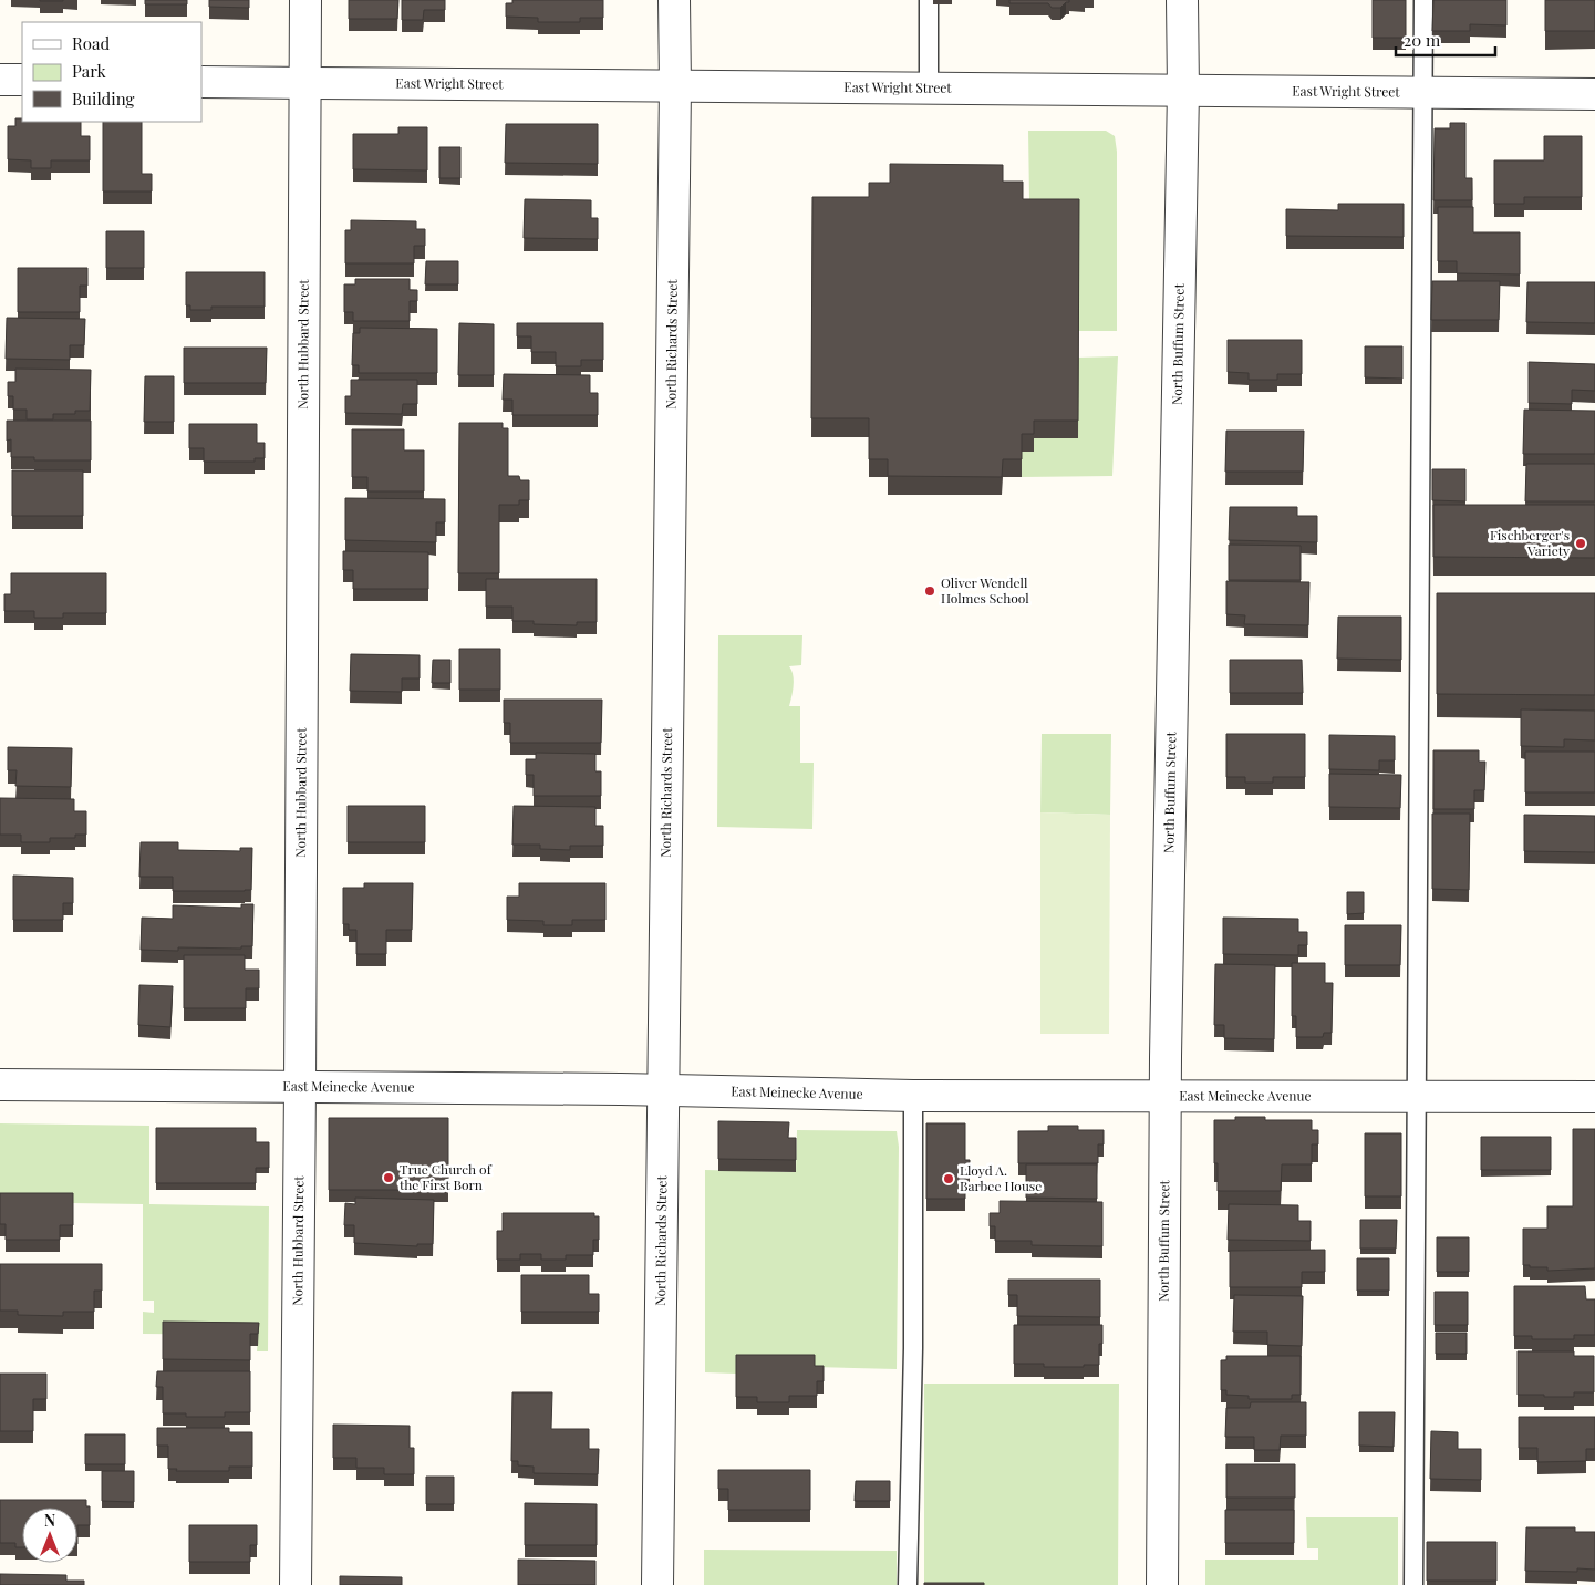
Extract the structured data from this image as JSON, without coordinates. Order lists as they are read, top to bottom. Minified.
{"streets":{"street":["East Wright Street","North Hubbard Street","North Richards Street","North Buffum Street","East Meinecke Avenue"]},"crossings":[["East Wright Street","North Hubbard Street"],["East Wright Street","North Richards Street"],["East Wright Street","North Buffum Street"],["North Hubbard Street","East Meinecke Avenue"],["North Richards Street","East Meinecke Avenue"],["North Buffum Street","East Meinecke Avenue"]],"places":["Fischberger's Variety","Oliver Wendell Holmes School","True Church of the First Born","Lloyd A. Barbee House"],"legend":["Road","Park","Building"],"scale_bar":"20 m","north":"top"}
